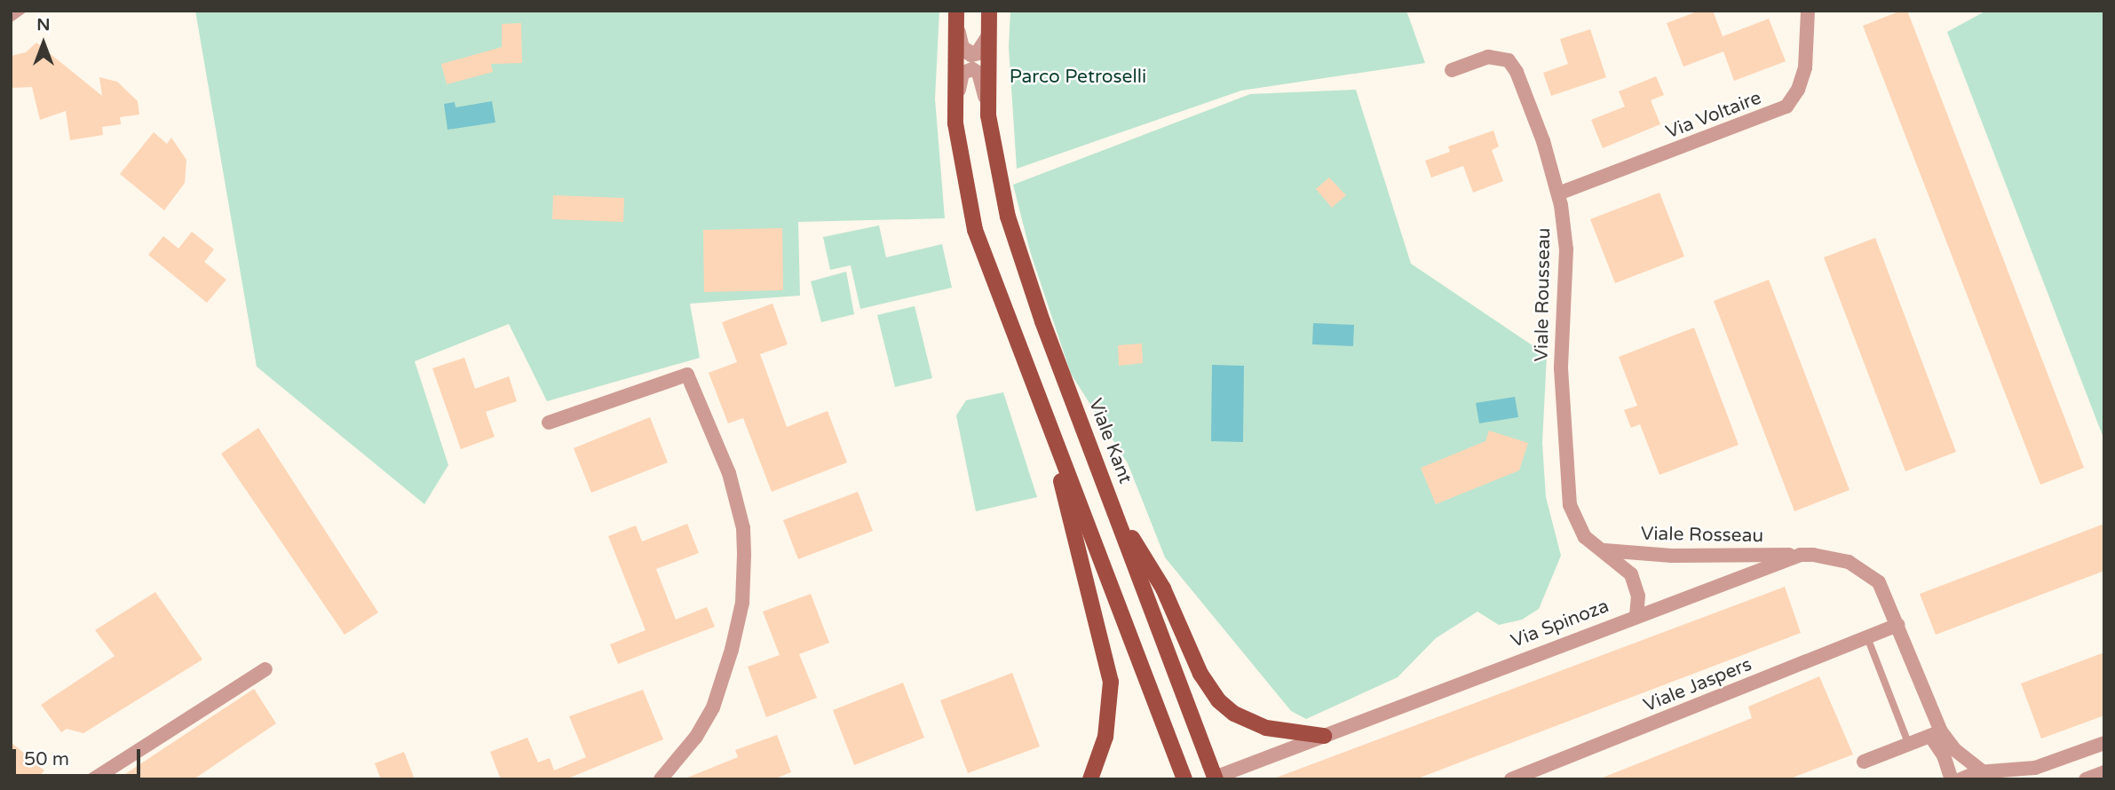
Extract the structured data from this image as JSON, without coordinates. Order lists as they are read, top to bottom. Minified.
{"streets":{"main road":["Viale Kant"],"street":["Via Voltaire","Viale Rousseau","Viale Rosseau","Via Spinoza","Viale Jaspers"]},"crossings":[["Via Voltaire","Viale Rousseau"],["Viale Rousseau","Viale Rosseau"],["Viale Rousseau","Via Spinoza"],["Viale Kant","Via Spinoza"],["Viale Rosseau","Via Spinoza"],["Via Spinoza","Viale Jaspers"]],"parks":["Parco Petroselli"],"scale_bar":"50 m","north":"top"}
